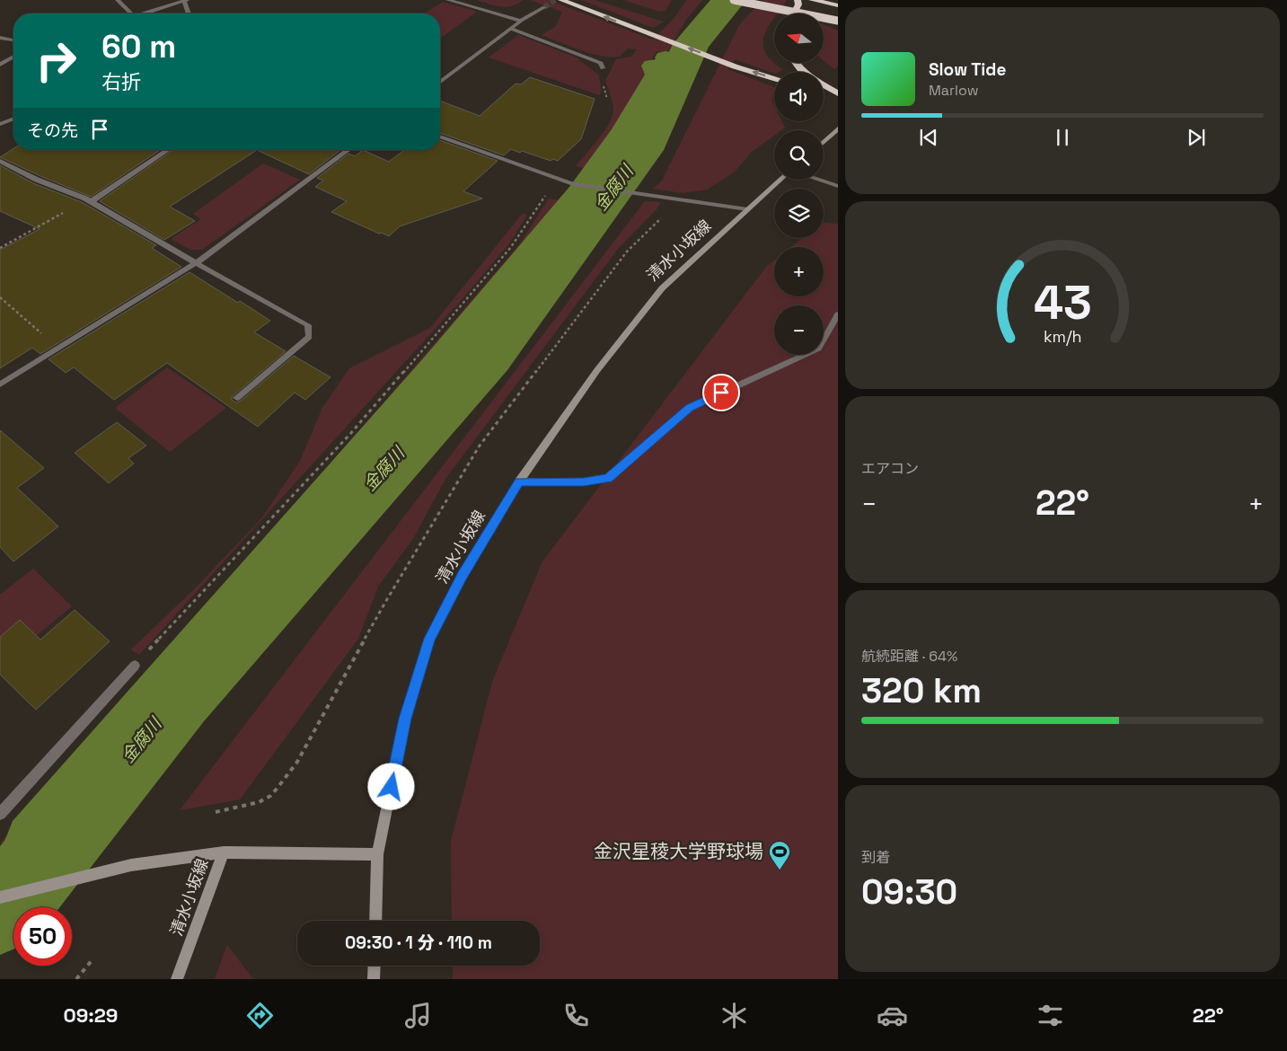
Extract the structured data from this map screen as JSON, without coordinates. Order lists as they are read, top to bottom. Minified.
{"streets":{"main road":["清水小坂線"]},"water":["金腐川"],"places":{"sports":["金沢星稜大学野球場"]},"north":"left","page":{"map_buttons":["+","−"],"turn":["60 m","右折"],"song":["Slow Tide","Marlow"],"then":"その先","tile":["エアコン",["航続距離 · 64%","320 km"],["到着","09:30"]],"heat":["−","22°","+"],"limit":"50","trip":"09:30 · 1 分 · 110 m","tabs":["09:29","22°"],"gauge":["43","km/h"]}}
